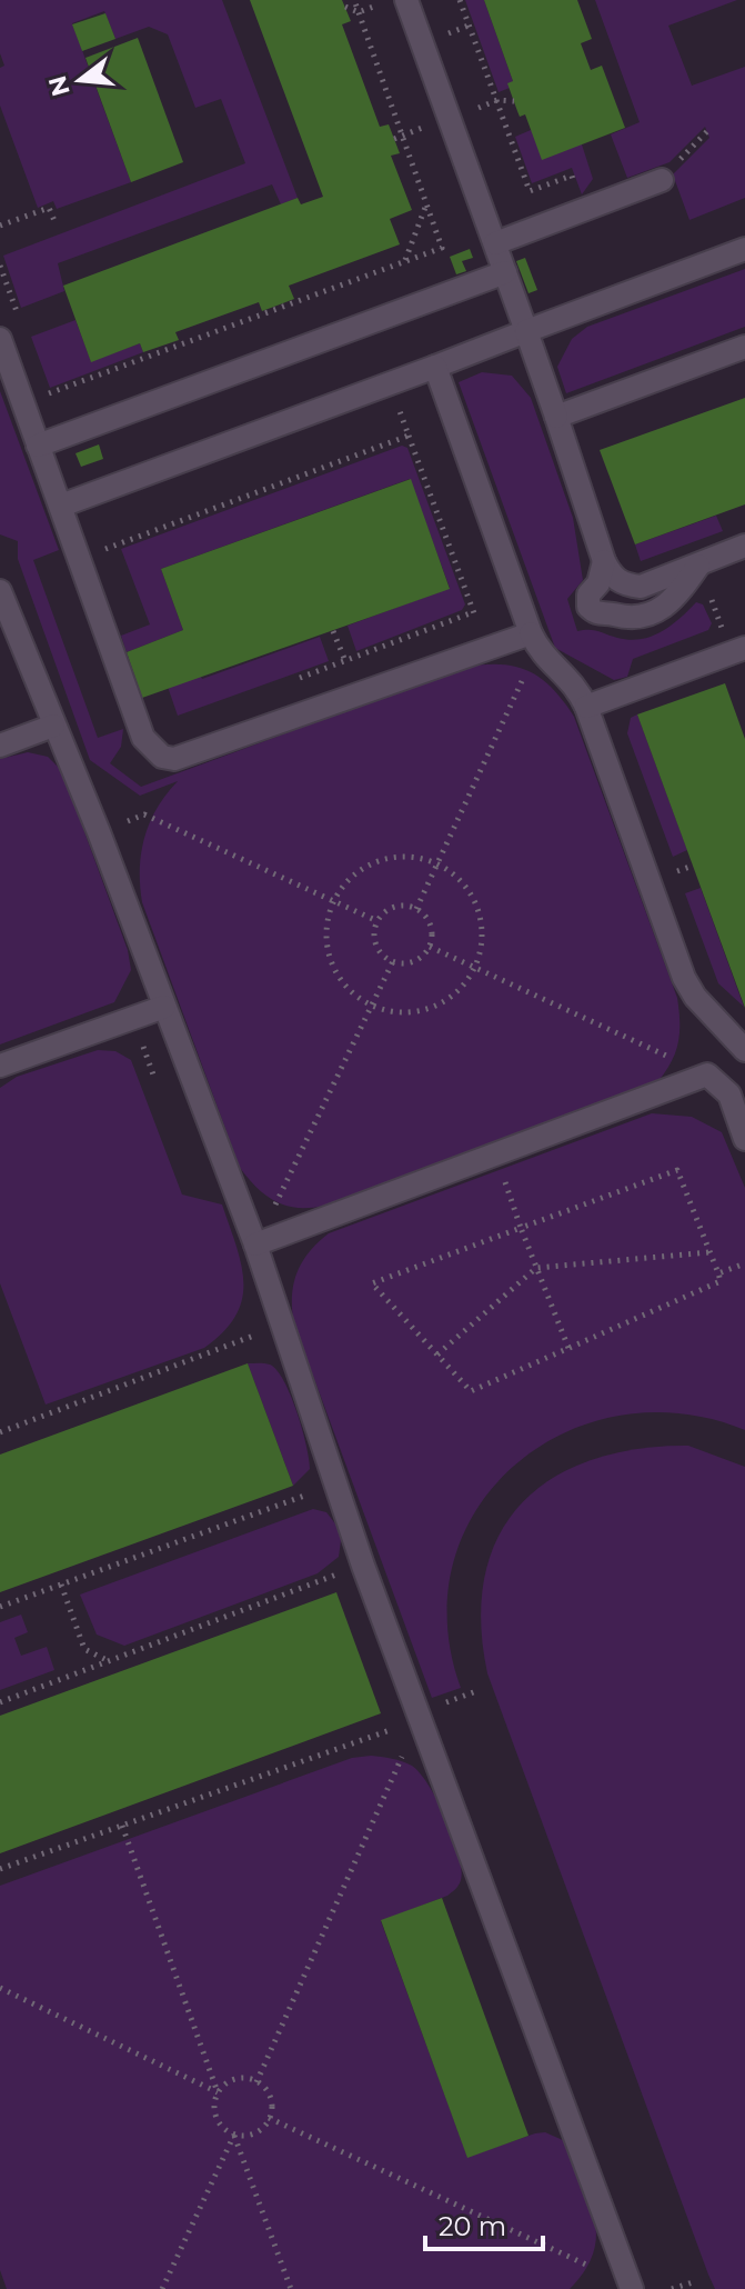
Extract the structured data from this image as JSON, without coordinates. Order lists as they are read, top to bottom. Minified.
{"scale_bar":"20 m","north":"left"}
